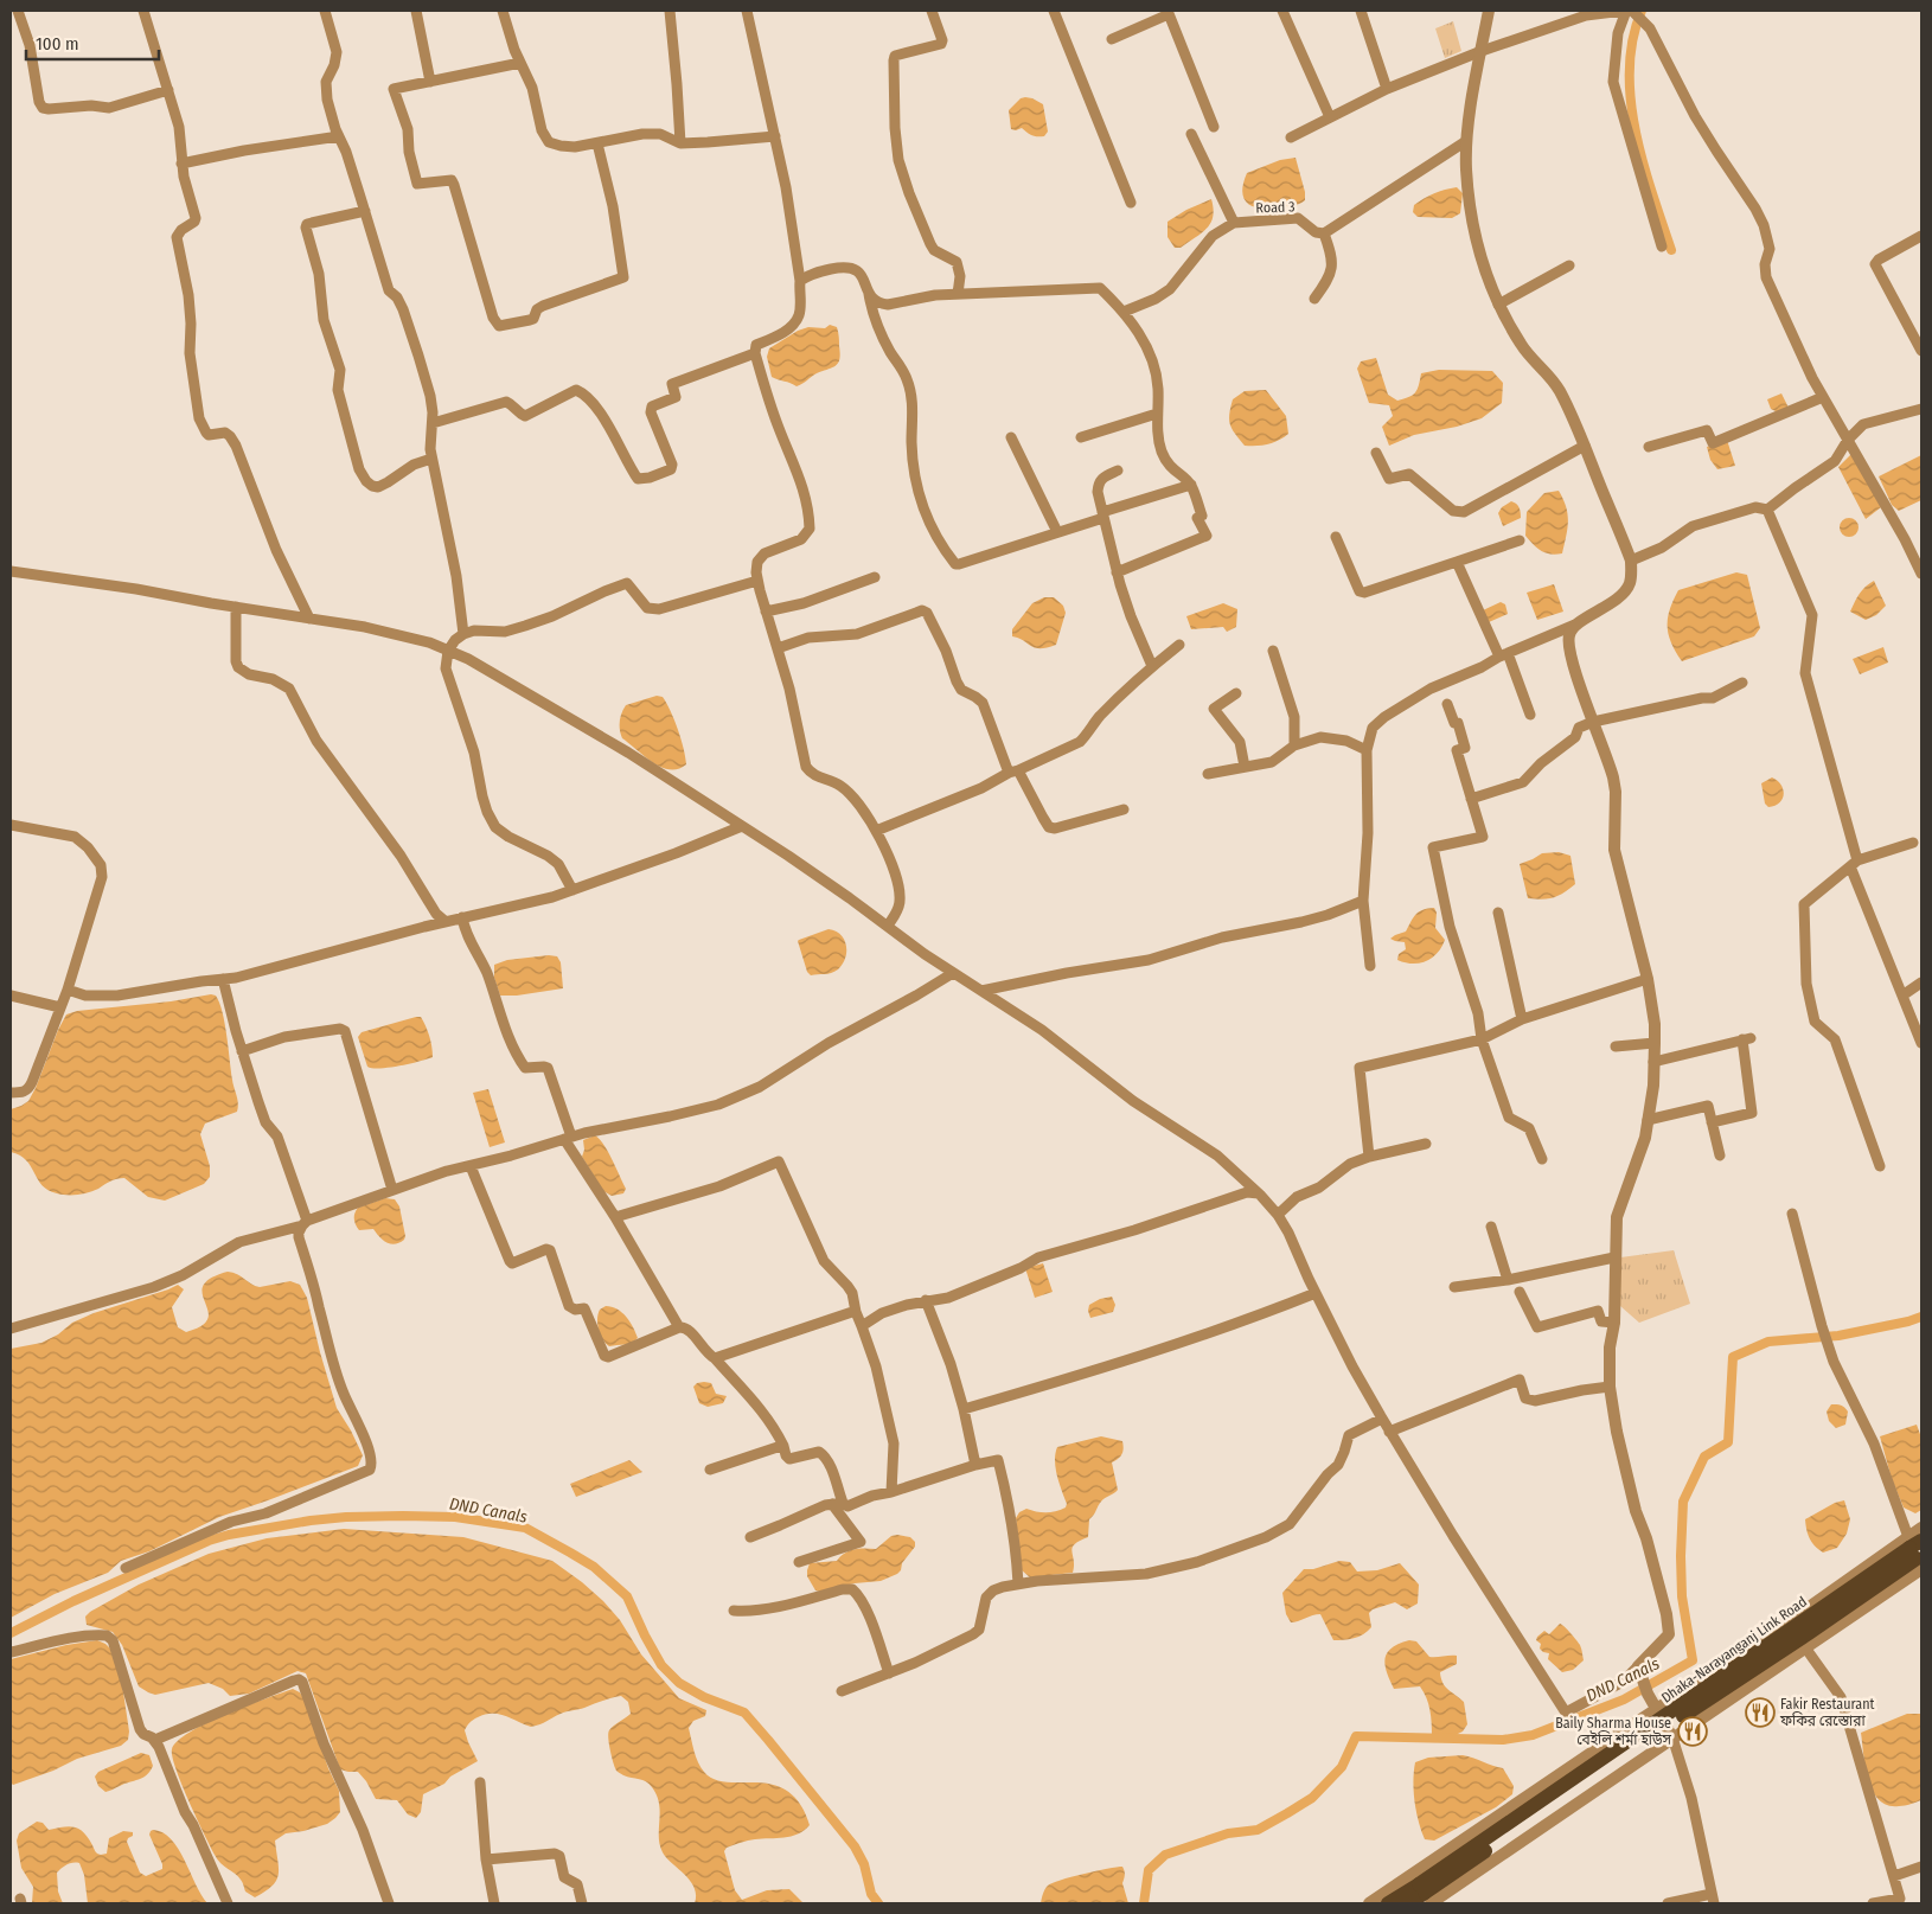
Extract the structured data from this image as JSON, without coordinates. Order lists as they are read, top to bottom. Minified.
{"streets":{"main road":["Dhaka-Narayanganj Link Road"],"street":["Road 3"]},"water":["DND Canals"],"places":{"restaurant":["Fakir Restaurant ফকির রেস্তোরা","Baily Sharma House বেইলি শর্মা হাউস"]},"scale_bar":"100 m"}
